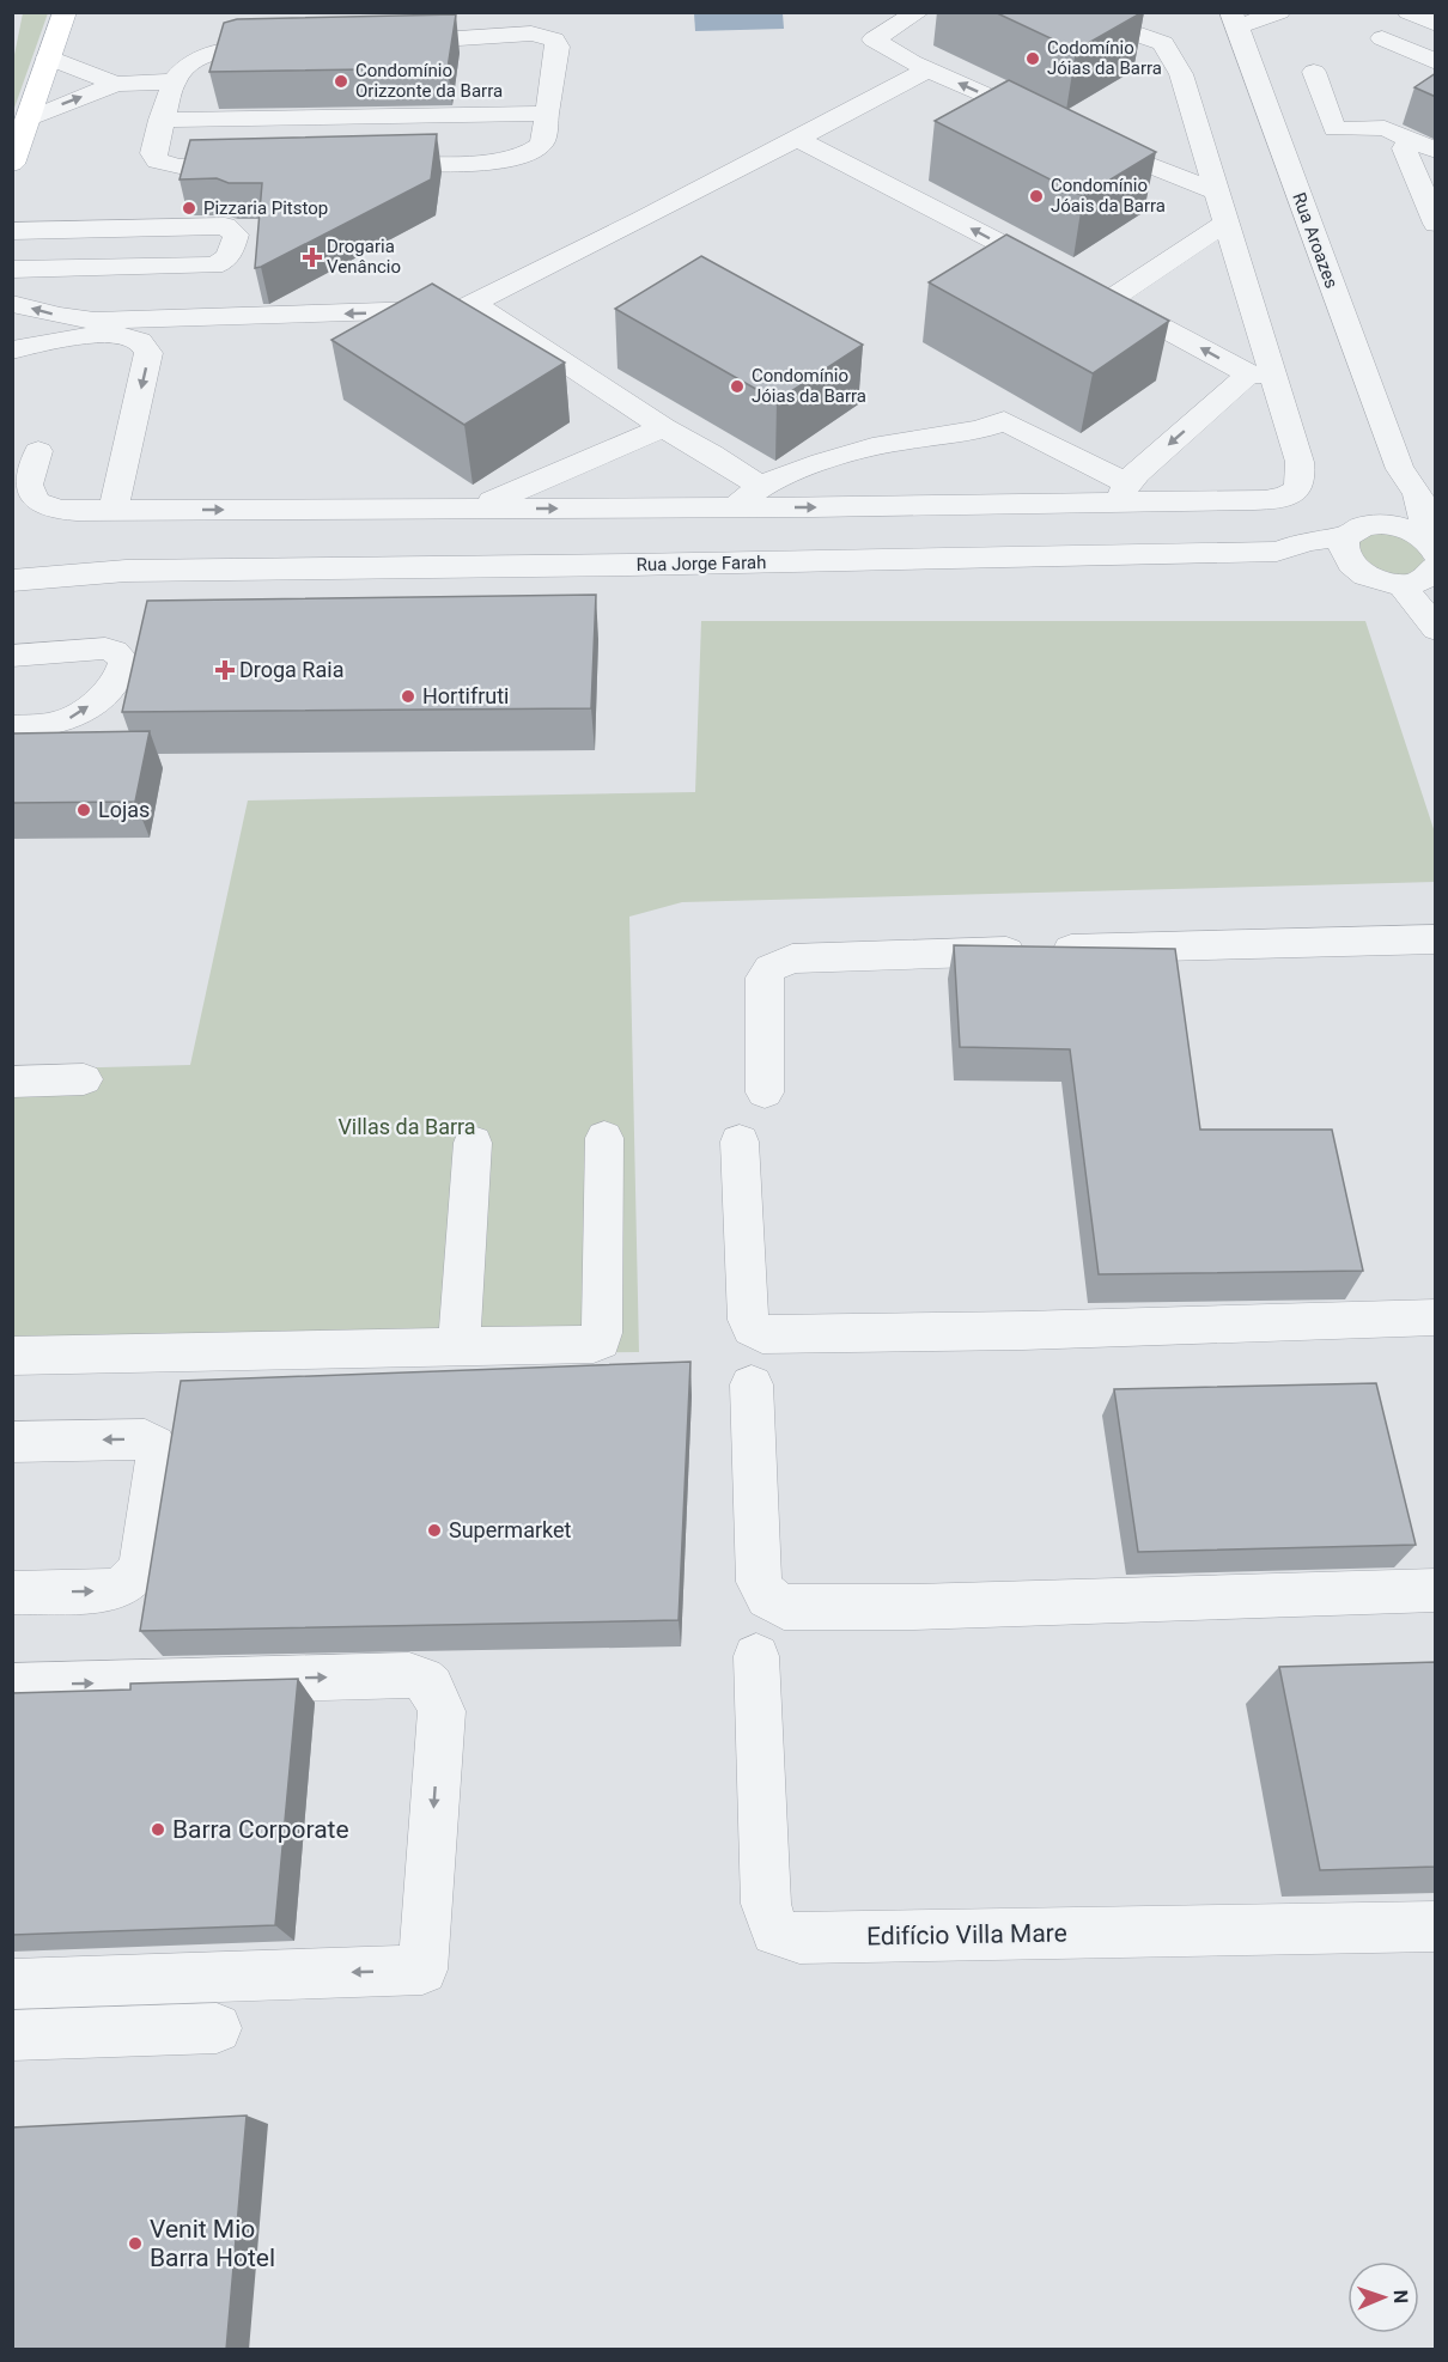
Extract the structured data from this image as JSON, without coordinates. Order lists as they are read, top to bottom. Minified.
{"streets":{"street":["Rua Aroazes","Rua Jorge Farah","Edifício Villa Mare"]},"crossings":[["Rua Aroazes","Rua Jorge Farah"]],"parks":["Villas da Barra"],"places":{"other":["Codomínio Jóias da Barra","Condomínio Orizzonte da Barra","Condomínio Jóais da Barra","Pizzaria Pitstop","Condomínio Jóias da Barra","Hortifruti","Lojas","Supermarket","Barra Corporate","Venit Mio Barra Hotel"],"health":["Drogaria Venâncio","Droga Raia"]},"north":"right"}
